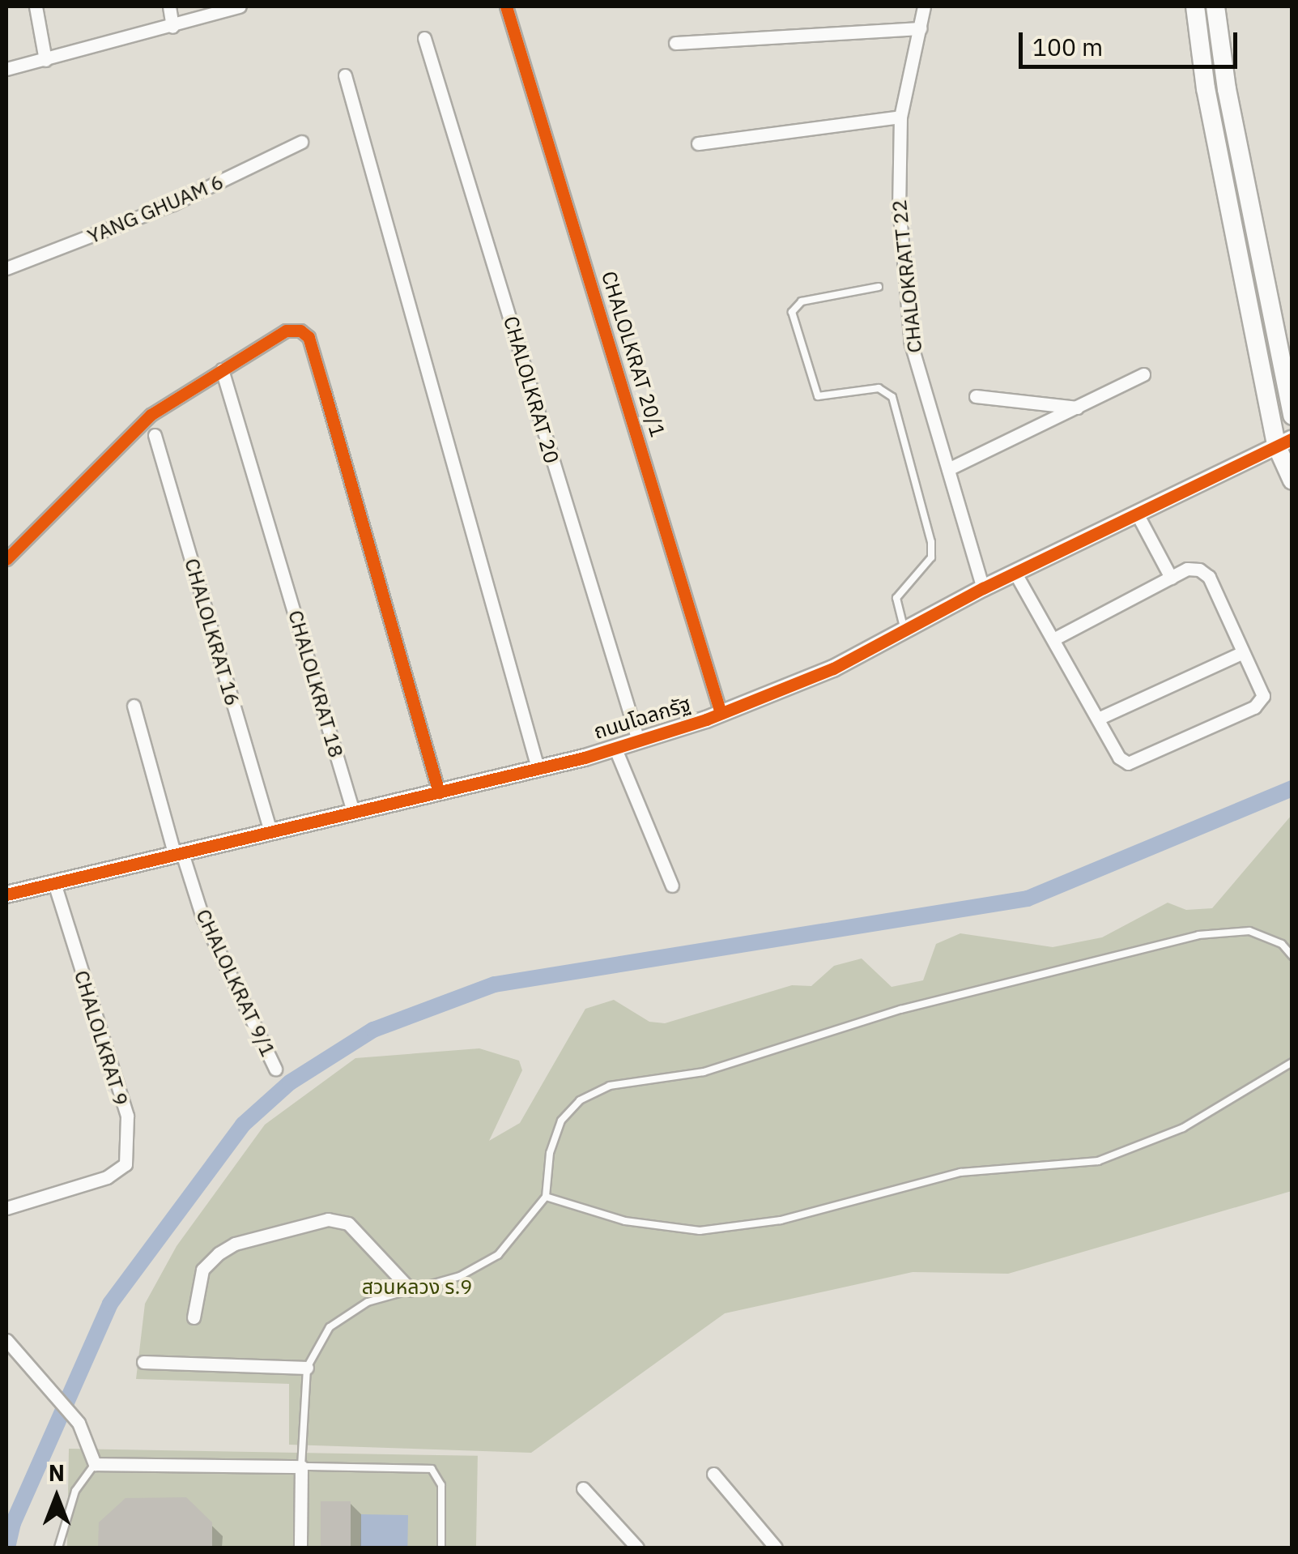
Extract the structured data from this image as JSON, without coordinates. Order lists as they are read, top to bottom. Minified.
{"streets":{"street":["YANG GHUAM 6","CHALOKRATT 22","CHALOLKRAT 20/1","CHALOLKRAT 20","CHALOLKRAT 16","CHALOLKRAT 18","ถนนโฉลกรัฐ","CHALOLKRAT 9/1","CHALOLKRAT 9"]},"crossings":[["CHALOKRATT 22","ถนนโฉลกรัฐ"],["CHALOLKRAT 20/1","ถนนโฉลกรัฐ"],["CHALOLKRAT 20","ถนนโฉลกรัฐ"],["CHALOLKRAT 16","ถนนโฉลกรัฐ"],["CHALOLKRAT 18","ถนนโฉลกรัฐ"],["ถนนโฉลกรัฐ","CHALOLKRAT 9/1"],["ถนนโฉลกรัฐ","CHALOLKRAT 9"]],"parks":["สวนหลวง ร.9"],"scale_bar":"100 m","north":"top"}
